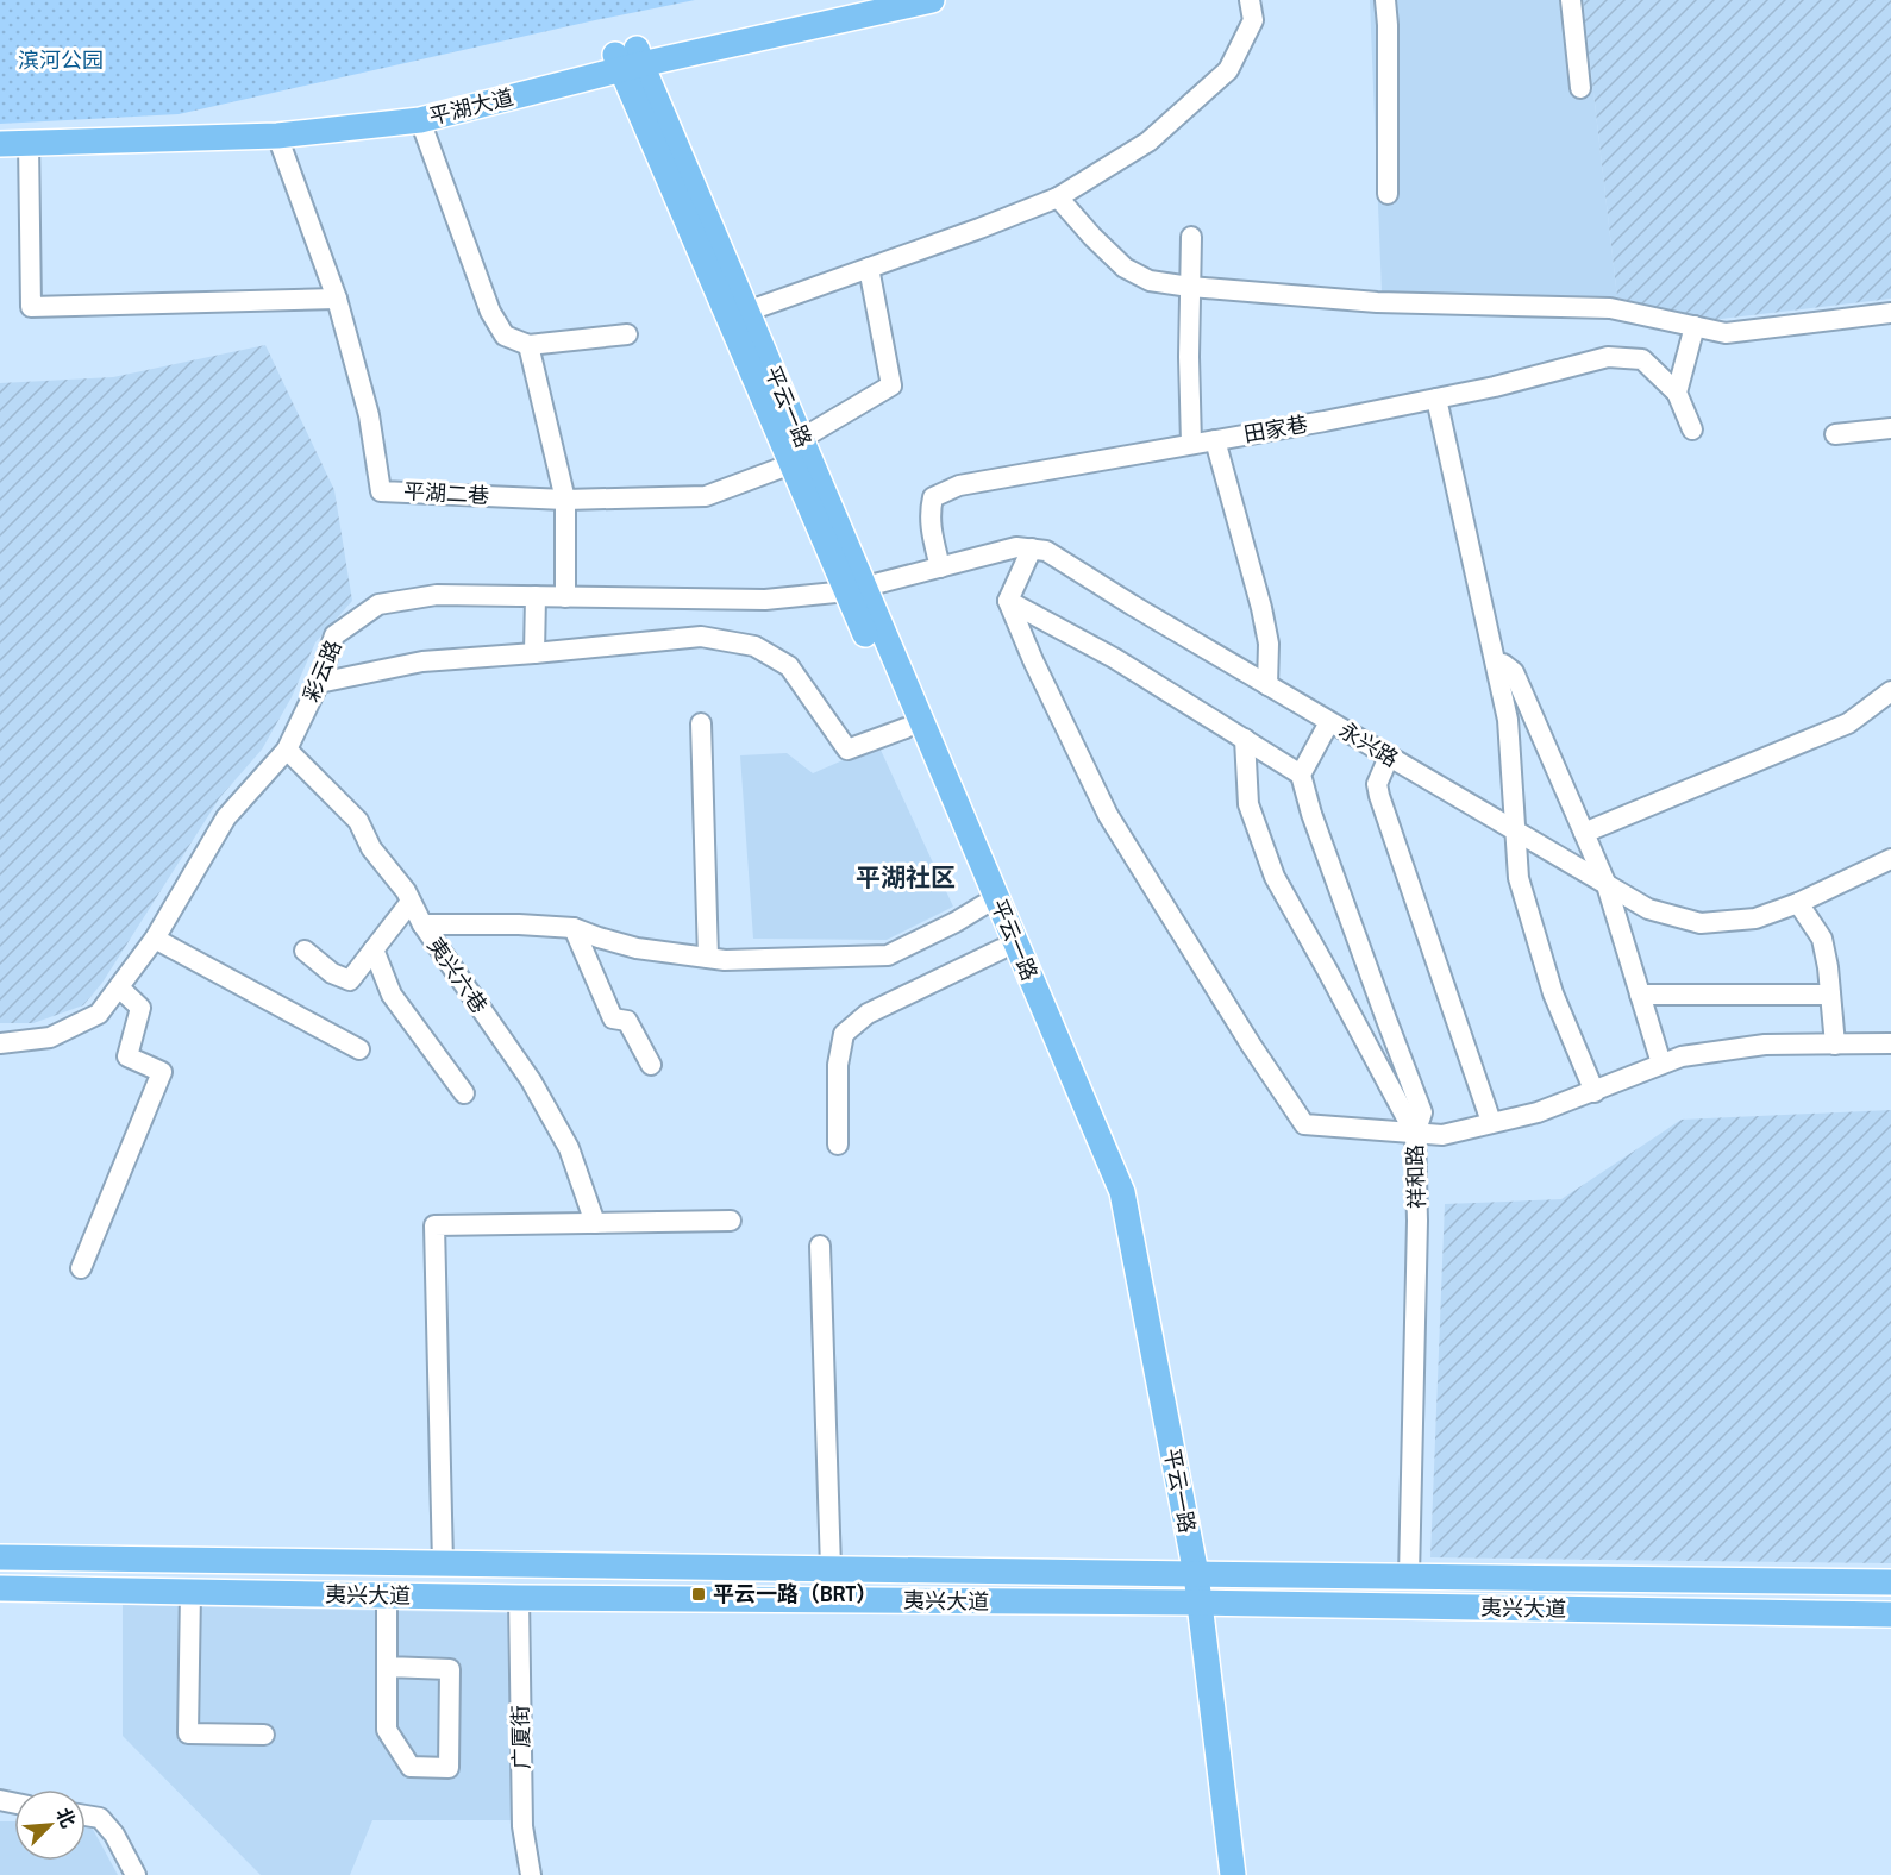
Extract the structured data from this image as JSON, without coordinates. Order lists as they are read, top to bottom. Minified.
{"streets":{"main road":["平湖大道","平云一路","夷兴大道"],"street":["田家巷","平湖二巷","彩云路","永兴路","夷兴六巷","祥和路","广厦街"]},"crossings":[["平湖大道","平云一路"],["平湖大道","平湖二巷"],["平云一路","平湖二巷"],["平云一路","彩云路"],["平云一路","永兴路"],["平云一路","夷兴大道"],["田家巷","永兴路"],["彩云路","永兴路"],["彩云路","夷兴六巷"],["祥和路","夷兴大道"],["夷兴大道","广厦街"]],"districts":["平湖社区"],"parks":["滨河公园"],"places":{"transit":["平云一路（BRT）"]},"north":"top right"}
